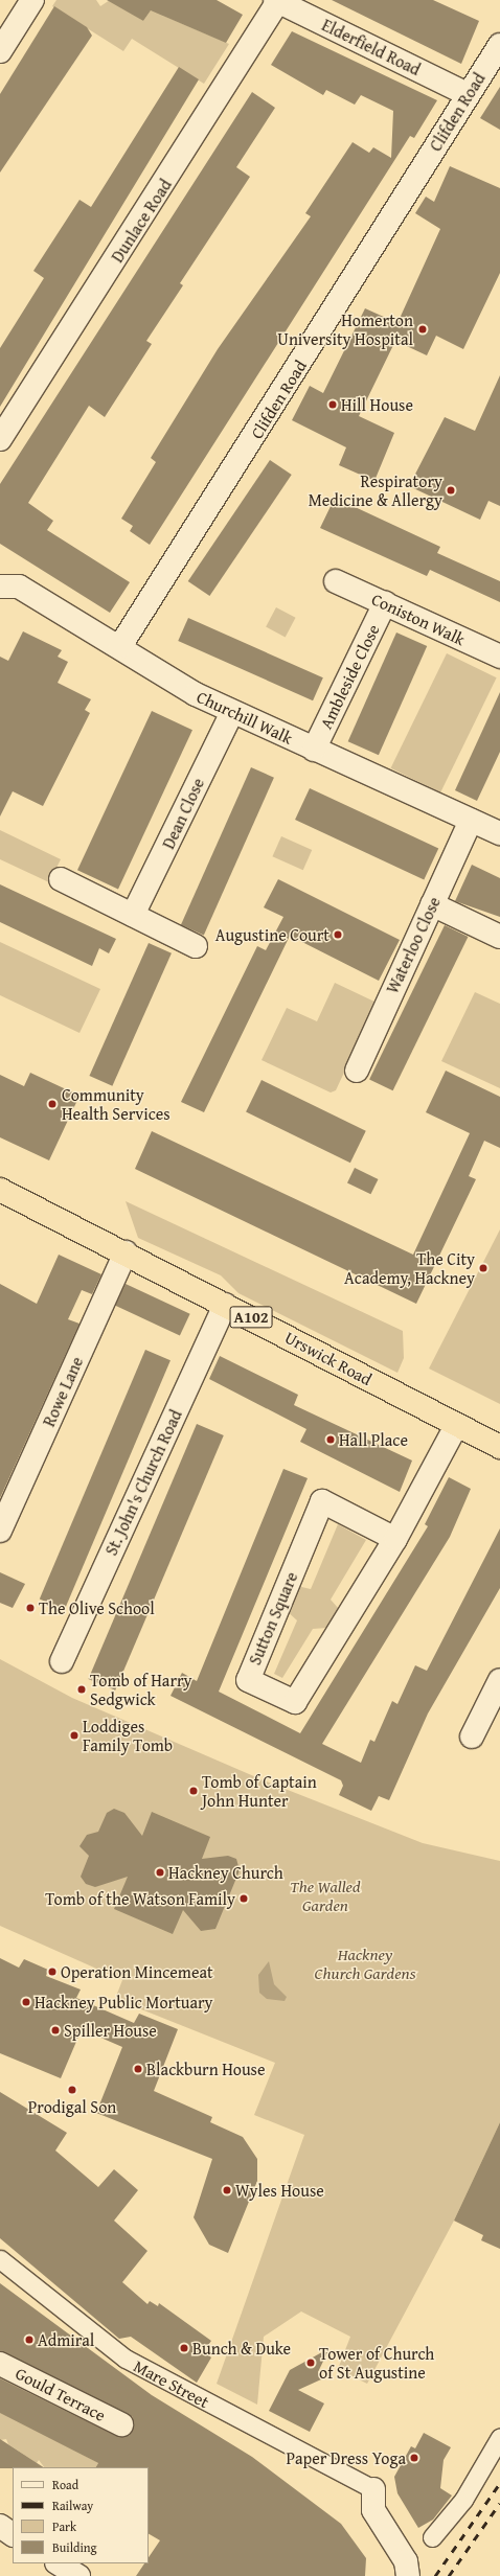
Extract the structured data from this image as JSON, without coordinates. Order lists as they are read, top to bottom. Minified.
{"streets":{"highway":["A102","Urswick Road"],"street":["Elderfield Road","Clifden Road","Dunlace Road","Coniston Walk","Ambleside Close","Churchill Walk","Dean Close","Waterloo Close","Rowe Lane","St. John's Church Road","Sutton Square","Mare Street","Gould Terrace"]},"crossings":[["Elderfield Road","Clifden Road"],["Elderfield Road","Dunlace Road"],["Clifden Road","Churchill Walk"],["Coniston Walk","Ambleside Close"],["Ambleside Close","Churchill Walk"],["Churchill Walk","Dean Close"],["Churchill Walk","Waterloo Close"],["Urswick Road","Rowe Lane"],["Urswick Road","St. John's Church Road"],["Urswick Road","Sutton Square"]],"parks":["The Walled Garden","Hackney Church Gardens"],"places":["Homerton University Hospital","Hill House","Respiratory Medicine & Allergy","Augustine Court","Community Health Services","The City Academy, Hackney","Hall Place","The Olive School","Tomb of Harry Sedgwick","Loddiges Family Tomb","Tomb of Captain John Hunter","Hackney Church","Tomb of the Watson Family","Operation Mincemeat","Hackney Public Mortuary","Spiller House","Blackburn House","Prodigal Son","Wyles House","Admiral","Bunch & Duke","Tower of Church of St Augustine","Paper Dress Yoga"],"legend":["Road","Railway","Park","Building"]}
